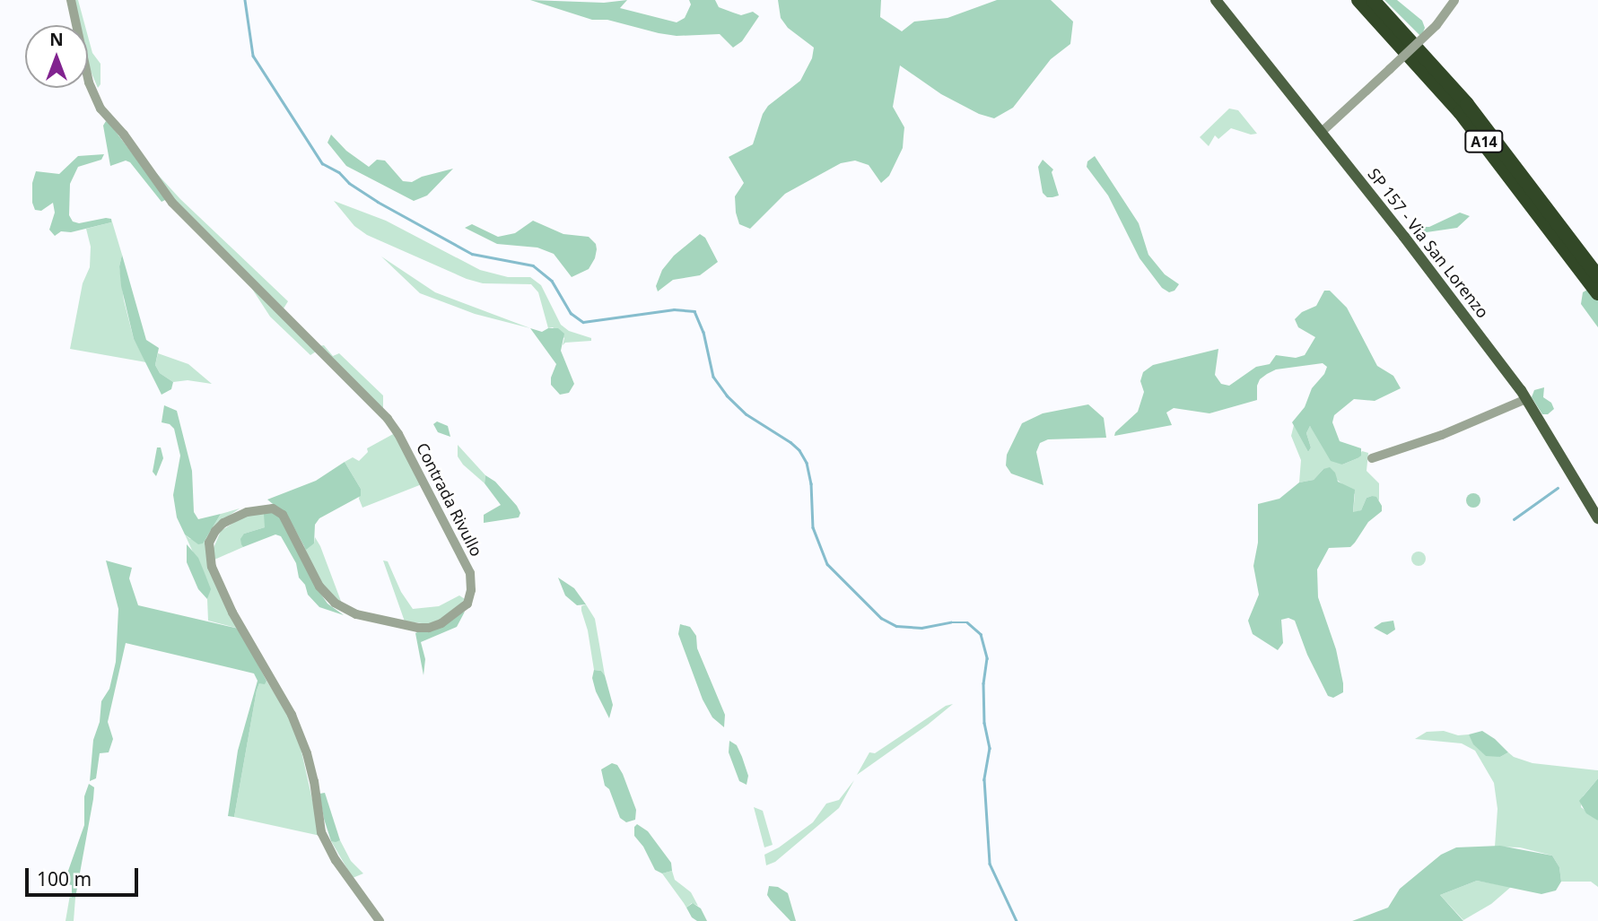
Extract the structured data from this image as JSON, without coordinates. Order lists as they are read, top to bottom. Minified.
{"streets":{"highway":["A14"],"main road":["SP 157 - Via San Lorenzo"],"street":["Contrada Rivullo"]},"scale_bar":"100 m","north":"top"}
